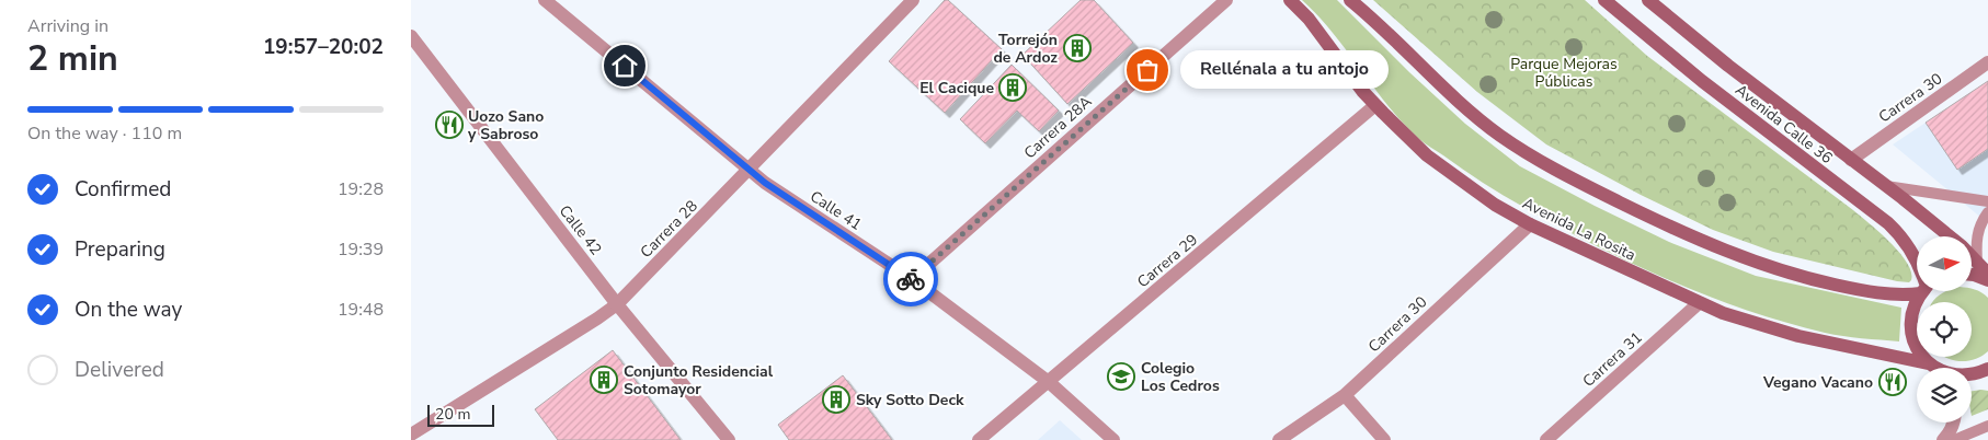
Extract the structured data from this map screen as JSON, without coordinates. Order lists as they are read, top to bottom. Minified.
{"streets":{"main road":["Avenida Calle 36","Avenida La Rosita"],"street":["Carrera 30","Carrera 28A","Calle 41","Carrera 28","Calle 42","Carrera 29","Carrera 31"]},"crossings":[["Carrera 30","Avenida Calle 36"],["Carrera 30","Avenida La Rosita"],["Carrera 28A","Calle 41"],["Calle 41","Carrera 28"],["Calle 41","Carrera 29"],["Carrera 28","Calle 42"],["Avenida La Rosita","Carrera 29"],["Avenida La Rosita","Carrera 31"]],"parks":["Parque Mejoras Públicas"],"places":{"building":["Torrejón de Ardoz","El Cacique","Conjunto Residencial Sotomayor","Sky Sotto Deck"],"other":["Rellénala a tu antojo"],"restaurant":["Uozo Sano y Sabroso","Vegano Vacano"],"school or university":["Colegio Los Cedros"]},"scale_bar":"20 m","north":"right","page":{"heading":["2 min","Arriving in","19:57–20:02"],"bubble":"Rellénala a tu antojo","bar":"On the way · 110 m","list":[["Confirmed","19:28"],["Preparing","19:39"],["On the way","19:48"],"Delivered"],"scale":"20 m"}}
